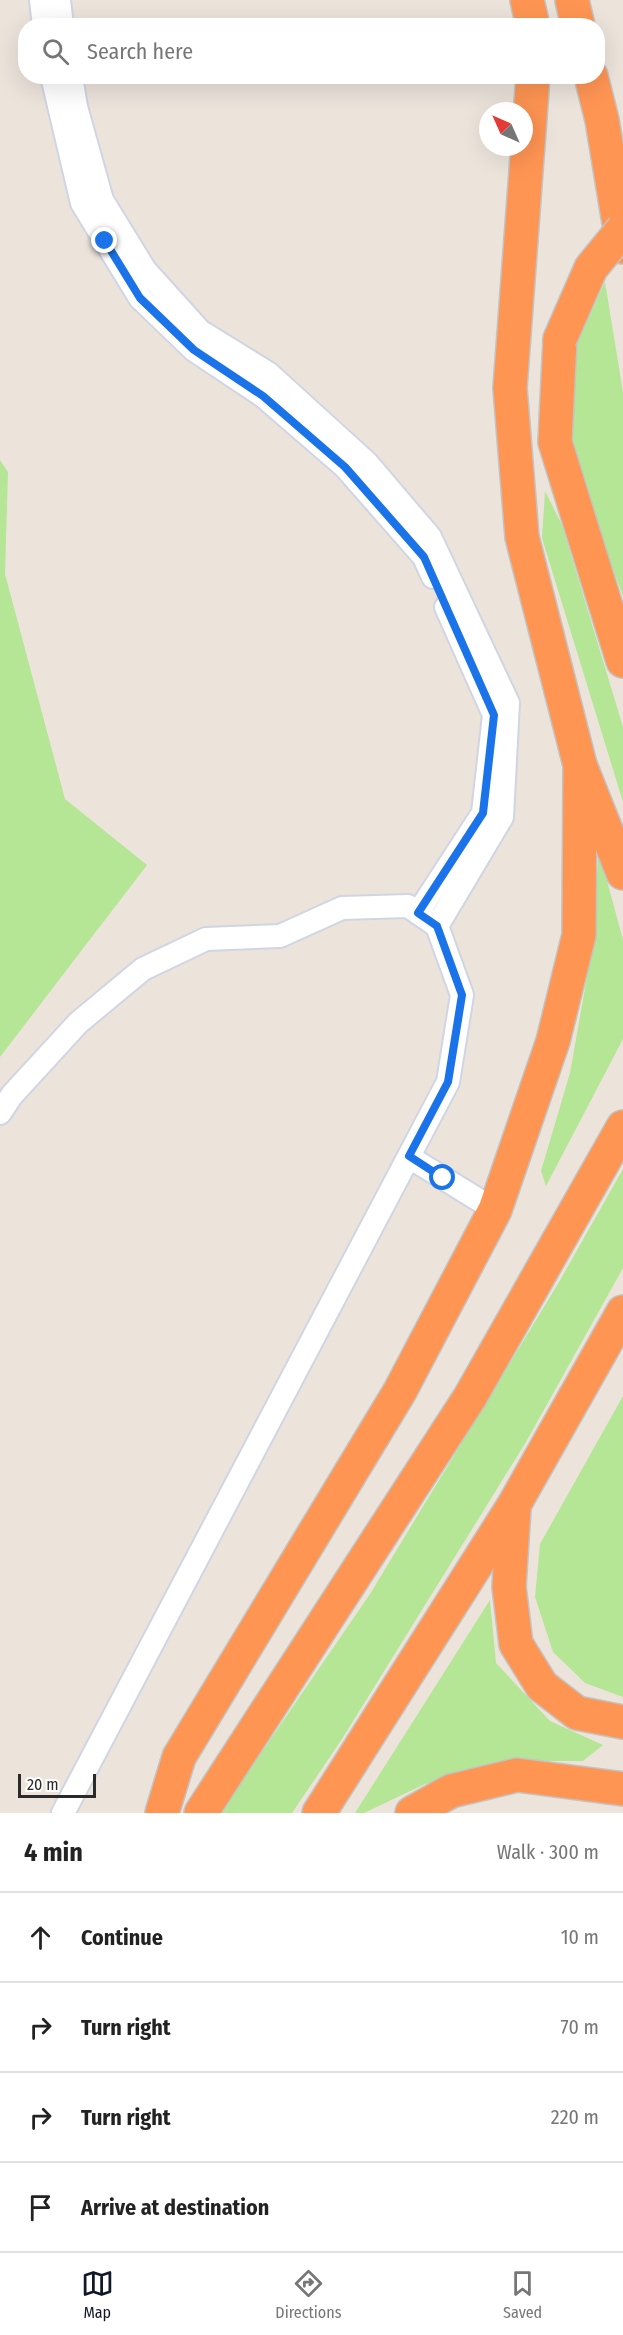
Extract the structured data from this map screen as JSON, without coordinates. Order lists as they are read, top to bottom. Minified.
{"scale_bar":"20 m","north":"top left","page":{"search":"Search here","scale":"20 m","heading":["4 min","Walk · 300 m"],"list":[["Continue","10 m"],["Turn right","70 m"],["Turn right","220 m"],"Arrive at destination"],"nav":["Map","Directions","Saved"]}}
